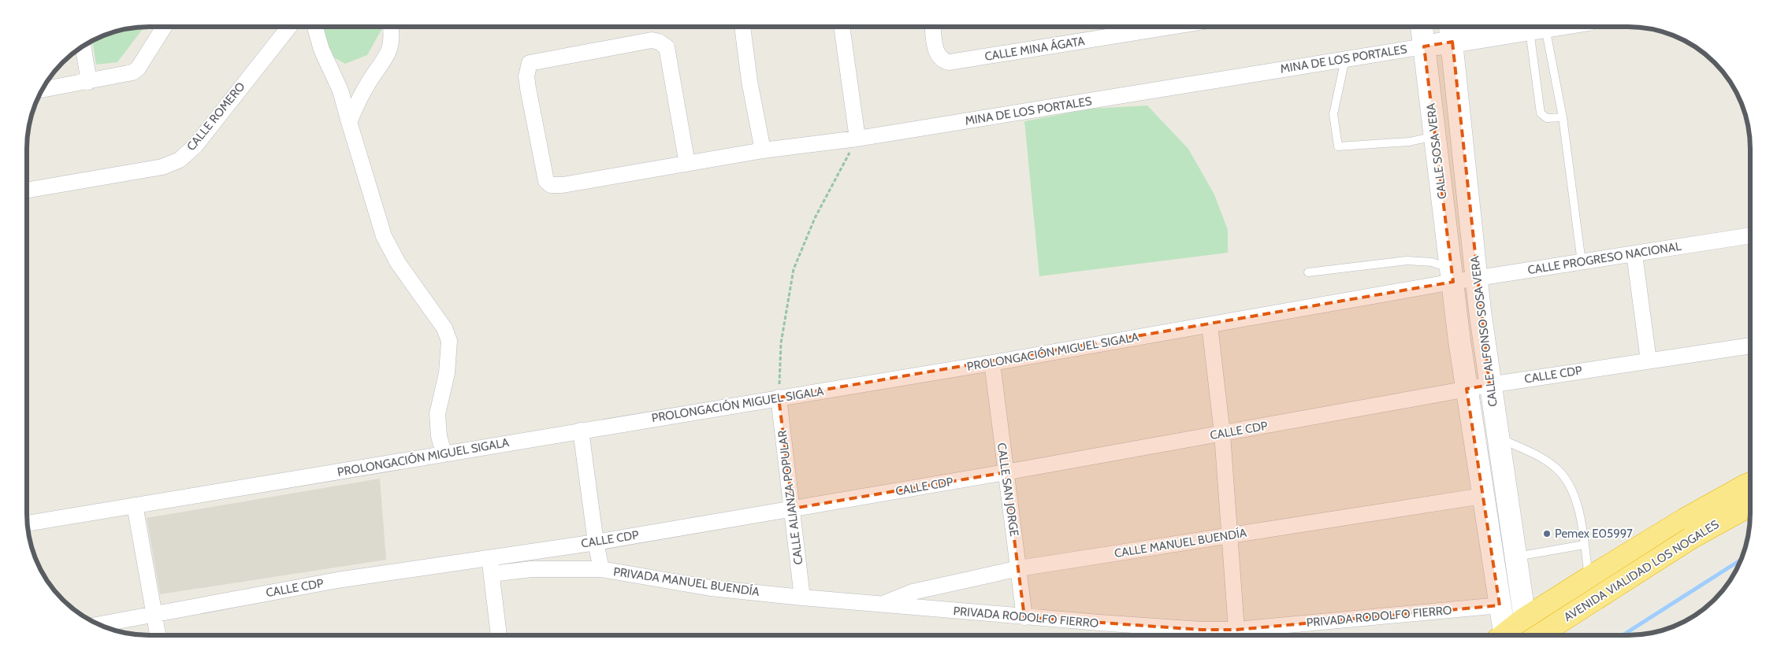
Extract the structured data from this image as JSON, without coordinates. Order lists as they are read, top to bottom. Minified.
{"streets":{"highway":["AVENIDA VIALIDAD LOS NOGALES"],"main road":["CALLE SOSA VERA","CALLE ALFONSO SOSA VERA"],"street":["CALLE MINA ÁGATA","MINA DE LOS PORTALES","CALLE ROMERO","CALLE PROGRESO NACIONAL","PROLONGACIÓN MIGUEL SIGALA","CALLE CDP","CALLE SAN JORGE","CALLE ALIANZA POPULAR","CALLE MANUEL BUENDÍA","PRIVADA MANUEL BUENDÍA","PRIVADA RODOLFO FIERRO"]},"crossings":[["MINA DE LOS PORTALES","CALLE SOSA VERA"],["CALLE SOSA VERA","CALLE PROGRESO NACIONAL"],["CALLE SOSA VERA","CALLE ALFONSO SOSA VERA"],["CALLE SOSA VERA","PROLONGACIÓN MIGUEL SIGALA"],["CALLE PROGRESO NACIONAL","CALLE ALFONSO SOSA VERA"],["CALLE PROGRESO NACIONAL","PROLONGACIÓN MIGUEL SIGALA"],["CALLE ALFONSO SOSA VERA","PROLONGACIÓN MIGUEL SIGALA"],["CALLE ALFONSO SOSA VERA","CALLE CDP"],["CALLE ALFONSO SOSA VERA","CALLE MANUEL BUENDÍA"],["CALLE ALFONSO SOSA VERA","PRIVADA RODOLFO FIERRO"],["PROLONGACIÓN MIGUEL SIGALA","CALLE SAN JORGE"],["PROLONGACIÓN MIGUEL SIGALA","CALLE ALIANZA POPULAR"],["CALLE CDP","CALLE SAN JORGE"],["CALLE CDP","CALLE ALIANZA POPULAR"],["CALLE SAN JORGE","CALLE MANUEL BUENDÍA"],["CALLE SAN JORGE","PRIVADA RODOLFO FIERRO"],["CALLE ALIANZA POPULAR","PRIVADA MANUEL BUENDÍA"],["CALLE MANUEL BUENDÍA","PRIVADA MANUEL BUENDÍA"],["CALLE MANUEL BUENDÍA","PRIVADA RODOLFO FIERRO"],["PRIVADA MANUEL BUENDÍA","PRIVADA RODOLFO FIERRO"]],"places":["Pemex E05997"]}
